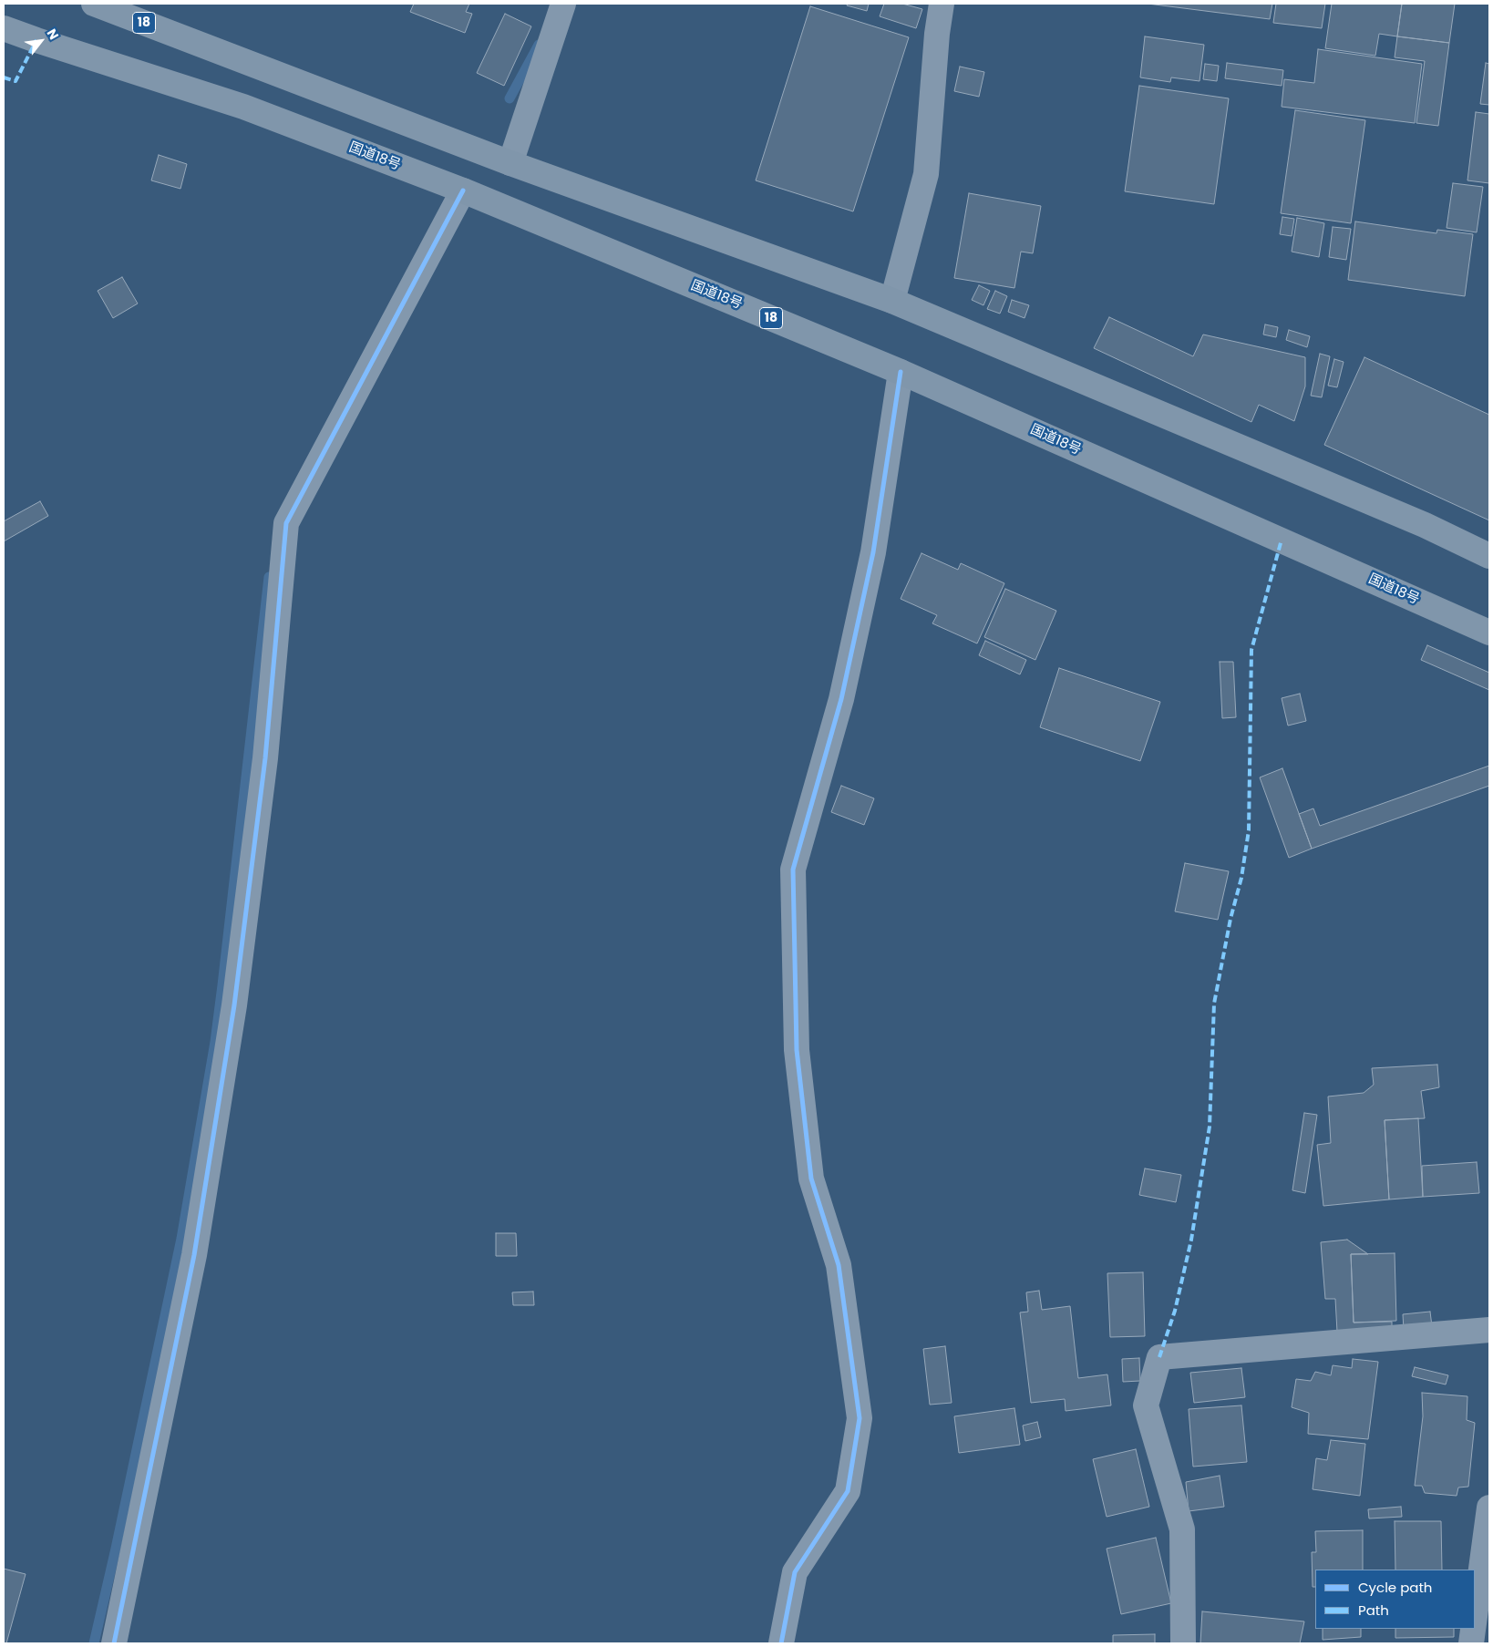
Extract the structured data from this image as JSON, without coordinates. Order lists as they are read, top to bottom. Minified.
{"streets":{"highway":["18","国道18号"]},"legend":["Cycle path","Path"],"north":"top right"}
